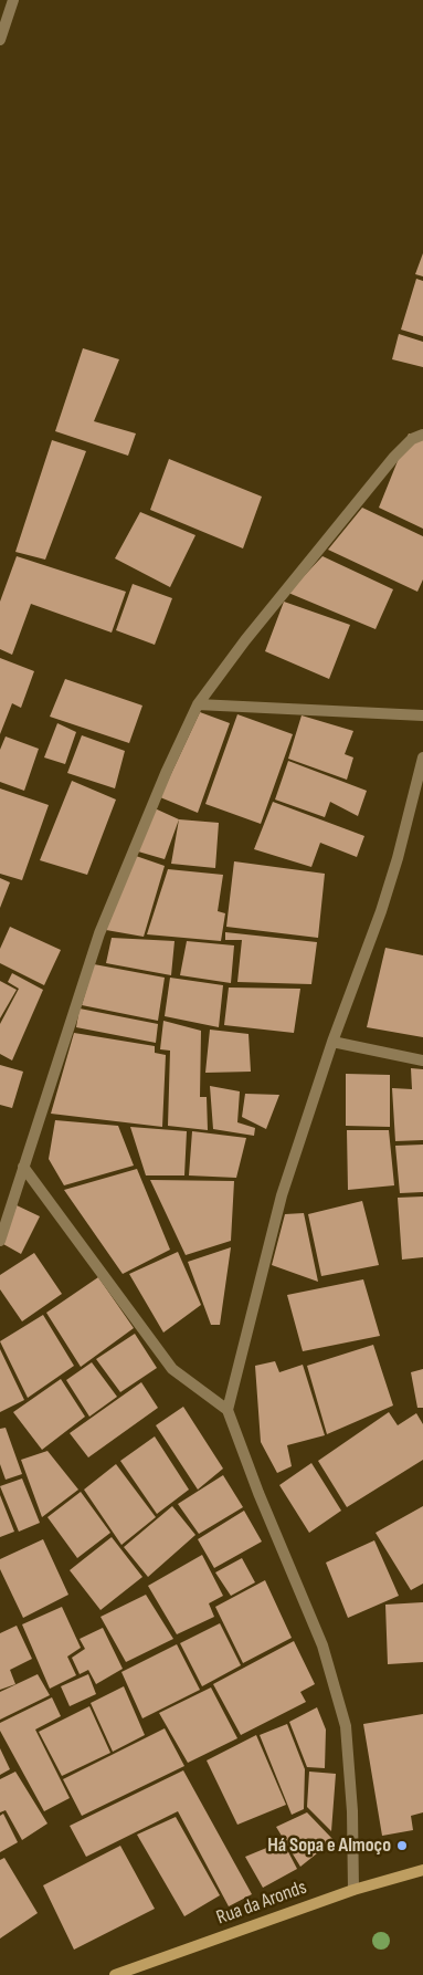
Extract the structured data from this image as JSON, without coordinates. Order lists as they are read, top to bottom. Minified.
{"streets":{"street":["Rua da Aronds"]},"places":["Há Sopa e Almoço"]}
